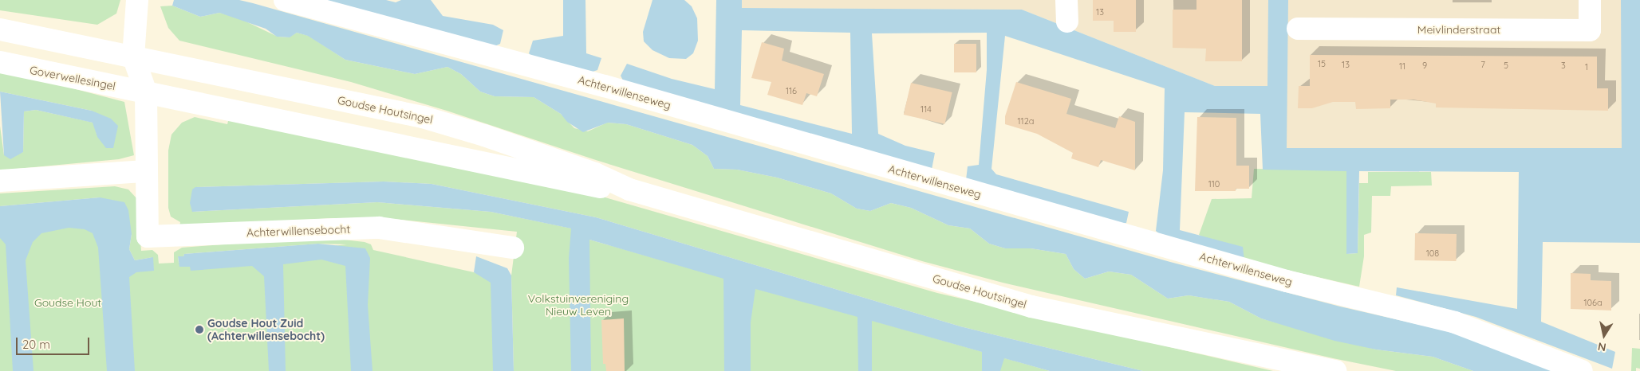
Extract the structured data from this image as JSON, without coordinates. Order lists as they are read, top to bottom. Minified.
{"streets":{"street":["Meivlinderstraat","Goverwellesingel","Achterwillenseweg","Goudse Houtsingel","Achterwillensebocht"]},"crossings":[["Goverwellesingel","Goudse Houtsingel"],["Goverwellesingel","Achterwillensebocht"],["Goudse Houtsingel","Achterwillensebocht"]],"parks":["Volkstuinvereniging Nieuw Leven","Goudse Hout"],"places":["Goudse Hout Zuid (Achterwillensebocht)"],"house_numbers":["13","15","13","7","9","5","3","11","1","116","114","112a","110","108","106a"],"scale_bar":"20 m","north":"bottom"}
